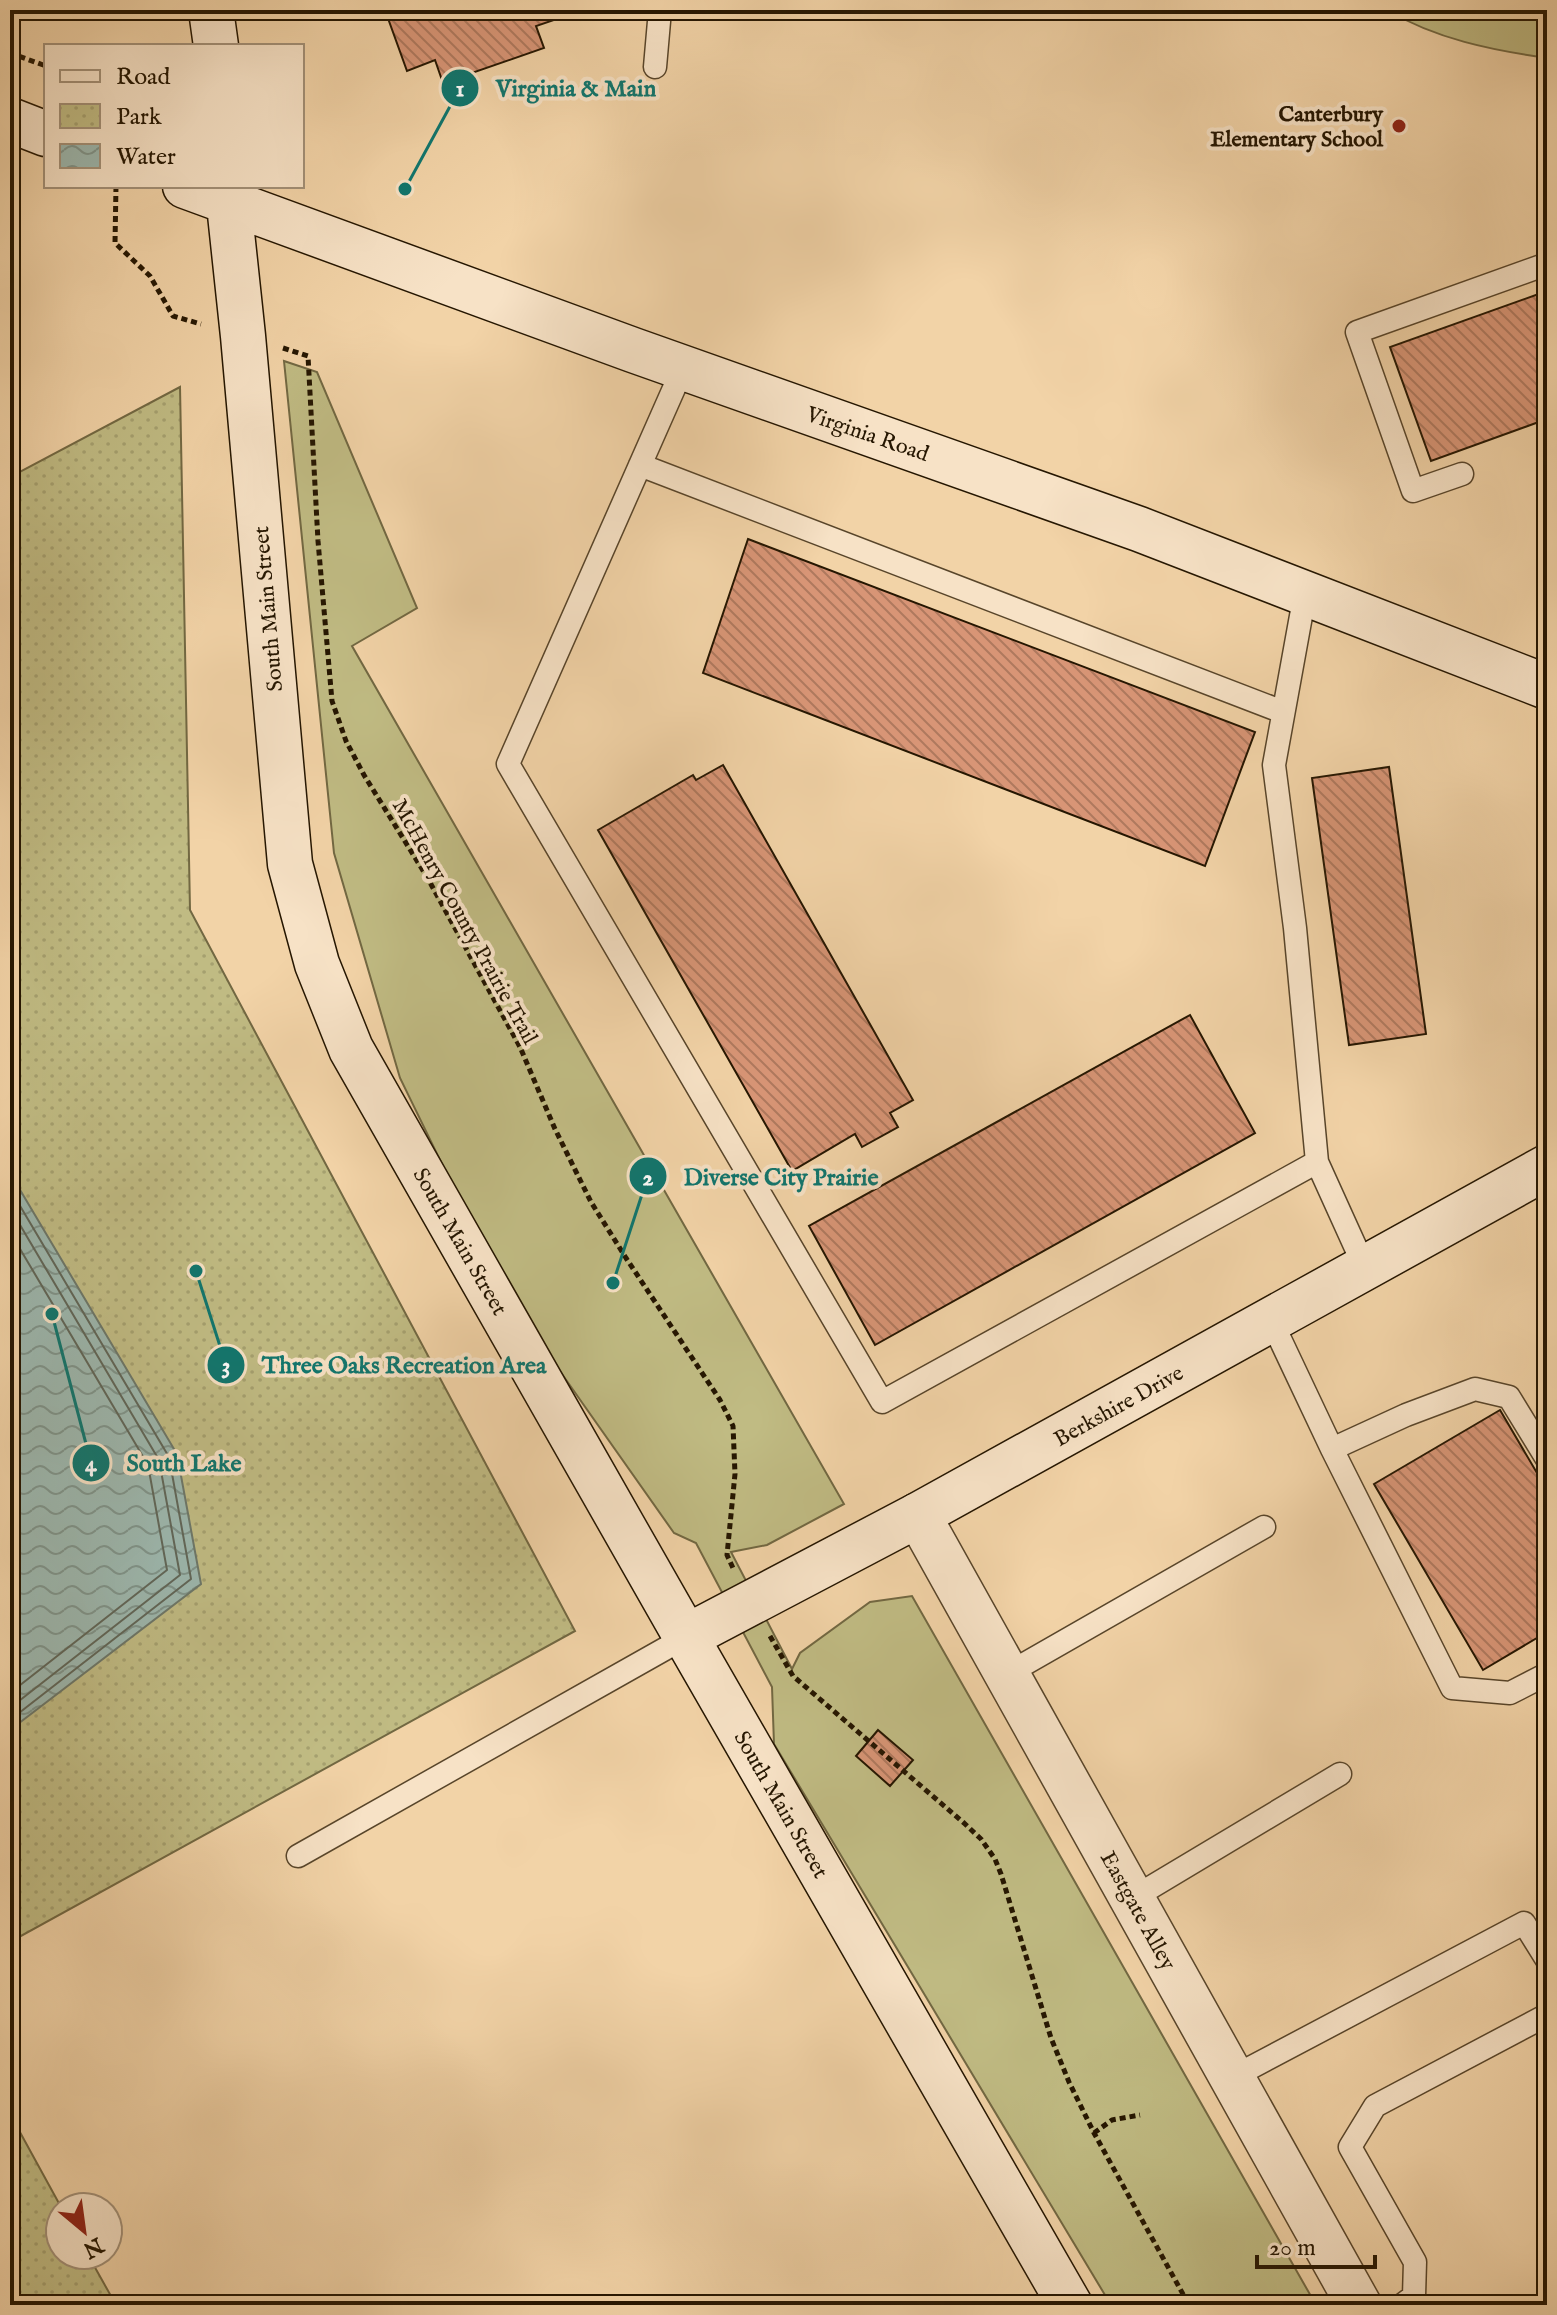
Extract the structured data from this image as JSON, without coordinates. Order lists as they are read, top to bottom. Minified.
{"streets":{"street":["Virginia Road","South Main Street","Berkshire Drive","Eastgate Alley"],"path":["McHenry County Prairie Trail"]},"crossings":[["Virginia Road","South Main Street"],["South Main Street","Berkshire Drive"],["Berkshire Drive","Eastgate Alley"]],"places":["Canterbury Elementary School","Virginia & Main","Three Oaks Recreation Area","Diverse City Prairie","South Lake"],"legend":["Road","Park","Water"],"scale_bar":"20 m","north":"bottom right"}
